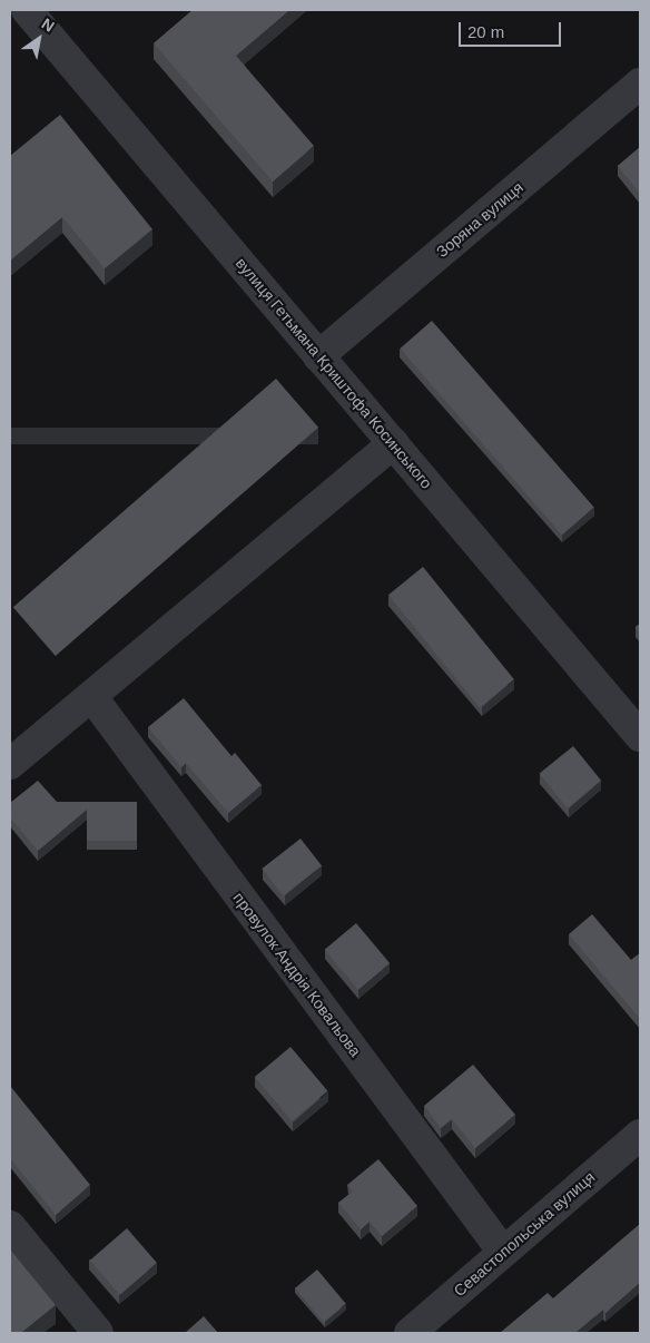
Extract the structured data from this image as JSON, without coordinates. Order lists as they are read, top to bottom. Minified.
{"streets":{"street":["Зоряна вулиця","вулиця Гетьмана Криштофа Косинського","провулок Андрія Ковальова","Севастопольська вулиця"]},"crossings":[["Зоряна вулиця","вулиця Гетьмана Криштофа Косинського"],["провулок Андрія Ковальова","Севастопольська вулиця"]],"scale_bar":"20 m","north":"top right"}
